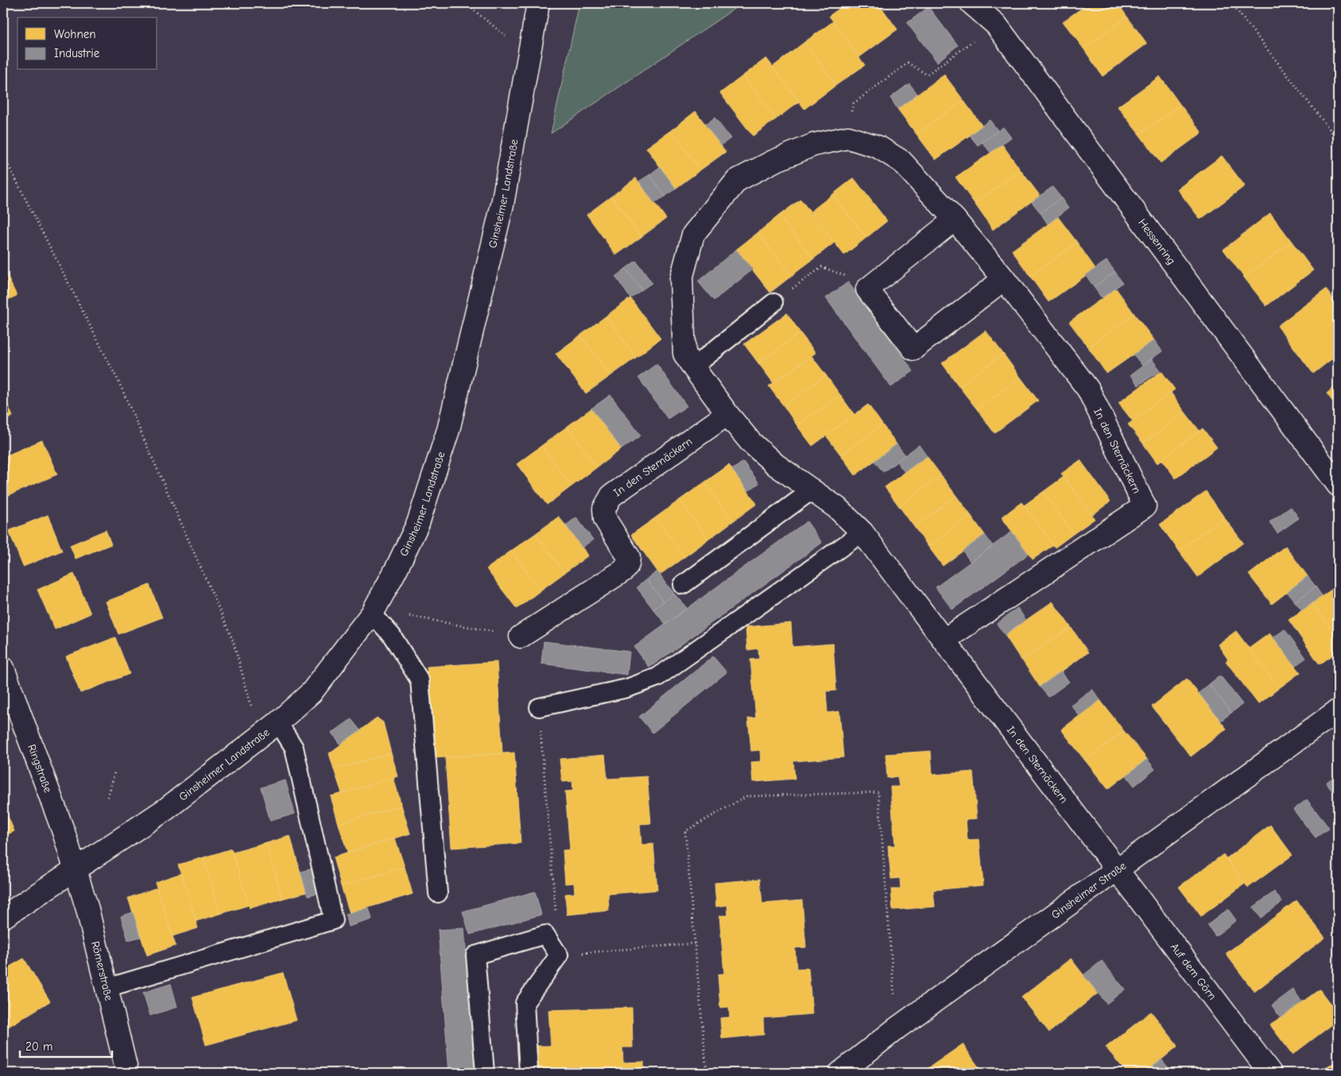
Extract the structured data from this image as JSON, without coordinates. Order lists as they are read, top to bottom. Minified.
{"streets":{"street":["Ginsheimer Landstraße","Hessenring","In den Sternäckern","Ringstraße","Ginsheimer Straße","Römerstraße","Auf dem Görn"]},"crossings":[["Ginsheimer Landstraße","Ringstraße"],["Ginsheimer Landstraße","Römerstraße"],["In den Sternäckern","Ginsheimer Straße"],["In den Sternäckern","Auf dem Görn"],["Ringstraße","Römerstraße"],["Ginsheimer Straße","Auf dem Görn"]],"legend":["Wohnen","Industrie"],"scale_bar":"20 m"}
